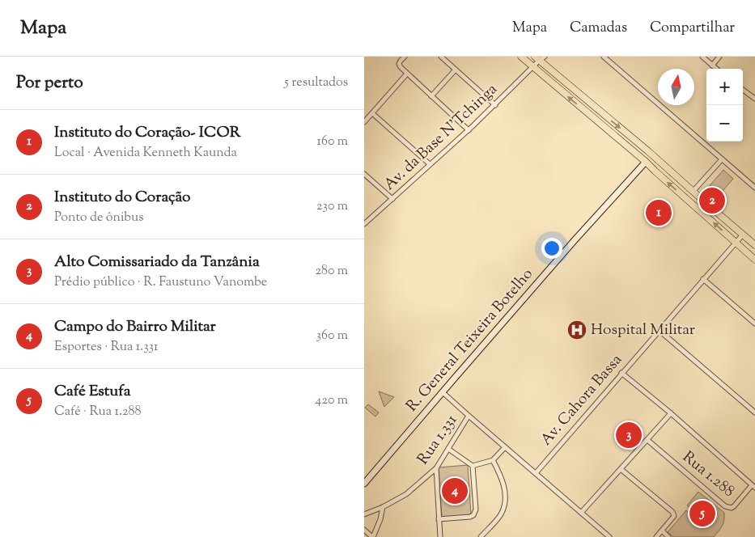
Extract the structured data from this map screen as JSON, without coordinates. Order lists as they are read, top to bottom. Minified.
{"streets":{"street":["Av. da Base N'Tchinga","R. General Teixeira Botelho","Av. Cahora Bassa","Rua 1.331","Rua 1.288"]},"places":{"hospital":["Hospital Militar"]},"north":"top","page":{"header":"Mapa","nav":["Mapa","Camadas","Compartilhar"],"heading":["Por perto","5 resultados"],"map_buttons":["+","−"],"list":[{"mark":"1","name":"Instituto do Coração- ICOR","note":"Local · Avenida Kenneth Kaunda","value":"160 m"},{"mark":"2","name":"Instituto do Coração","note":"Ponto de ônibus","value":"230 m"},{"mark":"3","name":"Alto Comissariado da Tanzânia","note":"Prédio público · R. Faustuno Vanombe","value":"280 m"},{"mark":"4","name":"Campo do Bairro Militar","note":"Esportes · Rua 1.331","value":"360 m"},{"mark":"5","name":"Café Estufa","note":"Café · Rua 1.288","value":"420 m"}],"pins":["2","1","3","4","5"]}}
